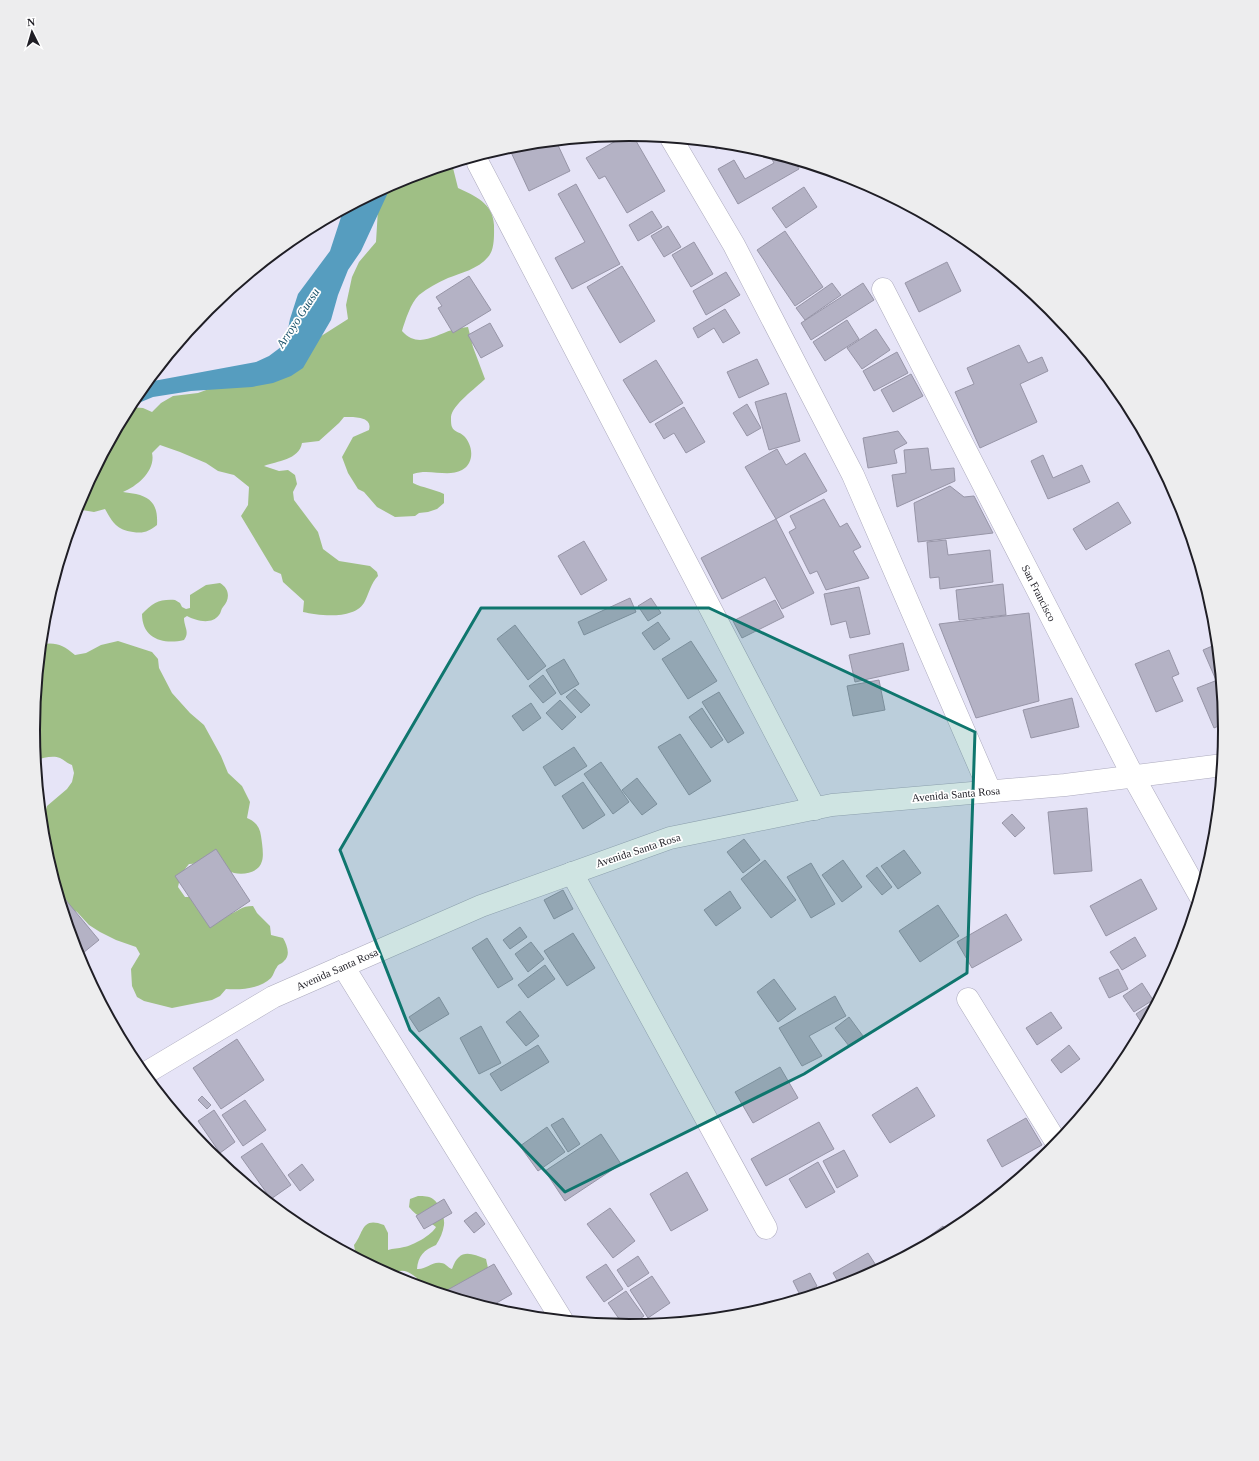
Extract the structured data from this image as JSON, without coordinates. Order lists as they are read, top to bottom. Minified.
{"streets":{"street":["San Francisco","Avenida Santa Rosa"]},"crossings":[["San Francisco","Avenida Santa Rosa"]],"water":["Arroyo Guasu"],"north":"top"}
